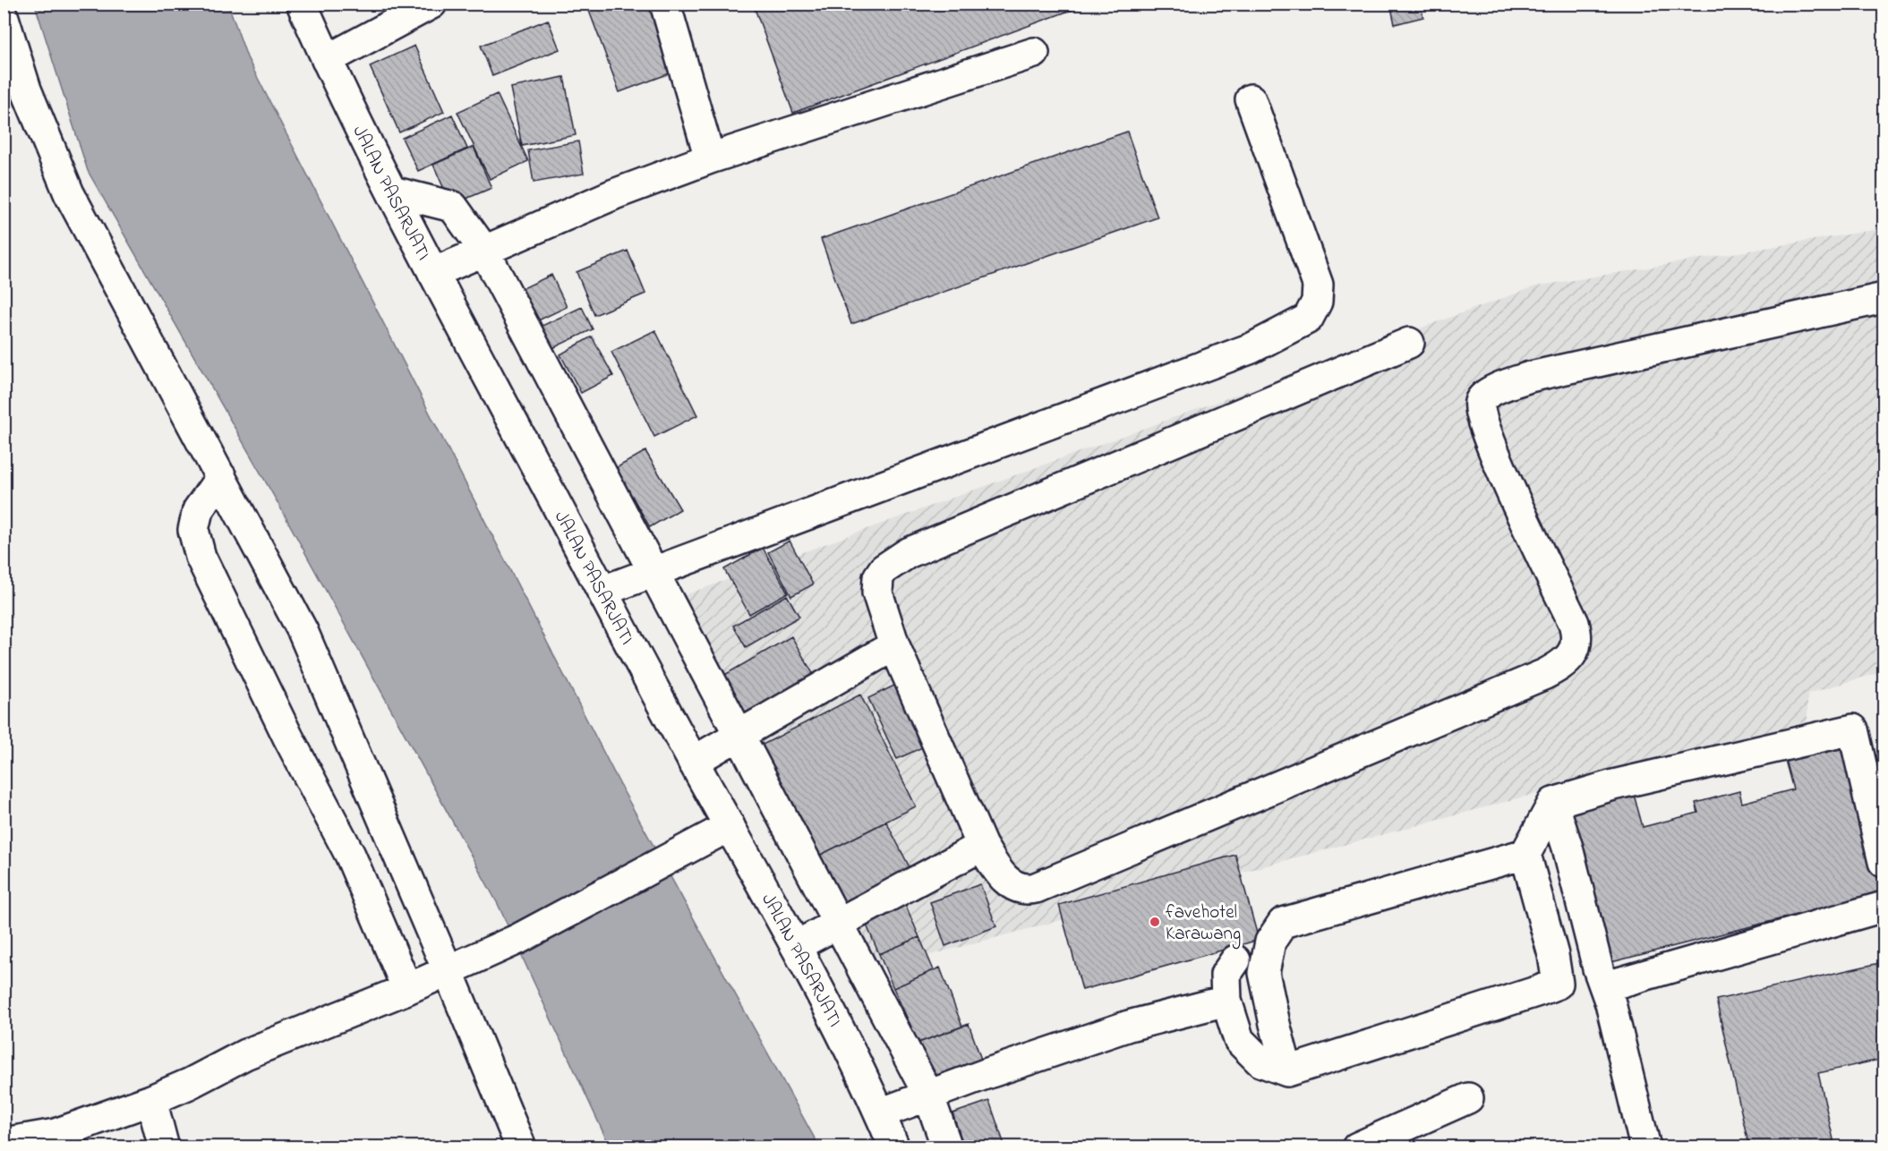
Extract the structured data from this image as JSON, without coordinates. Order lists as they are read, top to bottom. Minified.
{"streets":{"street":["JALAN PASARJATI"]},"places":["favehotel Karawang"]}
